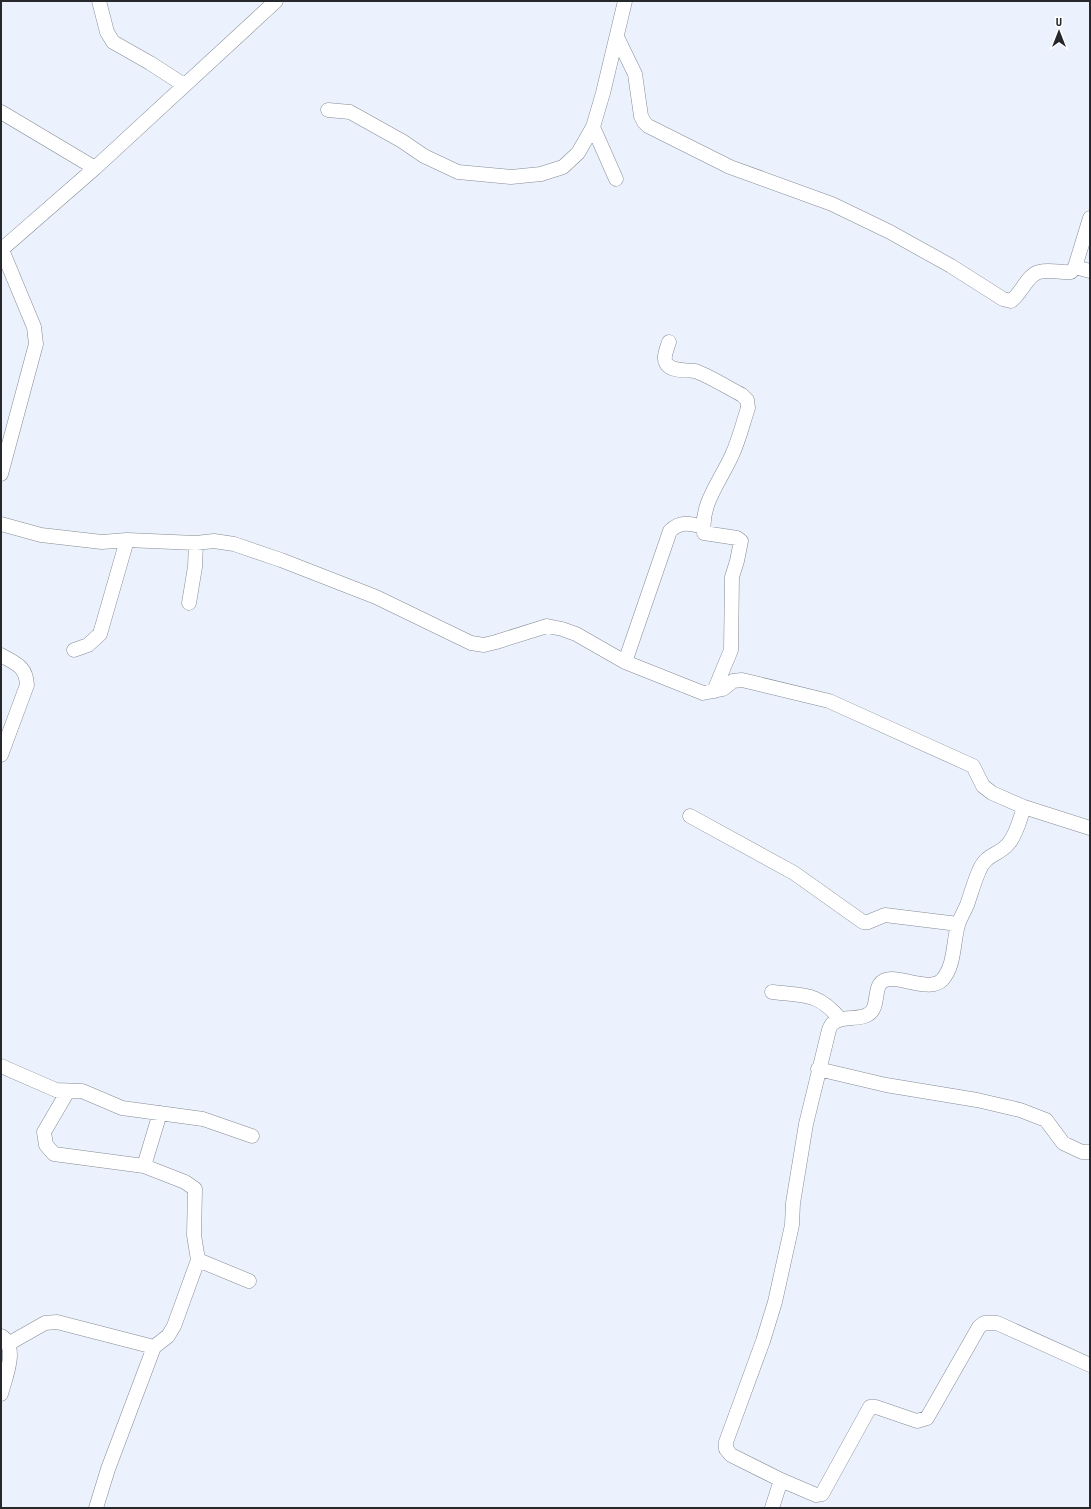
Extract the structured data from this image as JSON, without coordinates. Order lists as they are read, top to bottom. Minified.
{"north":"top"}
